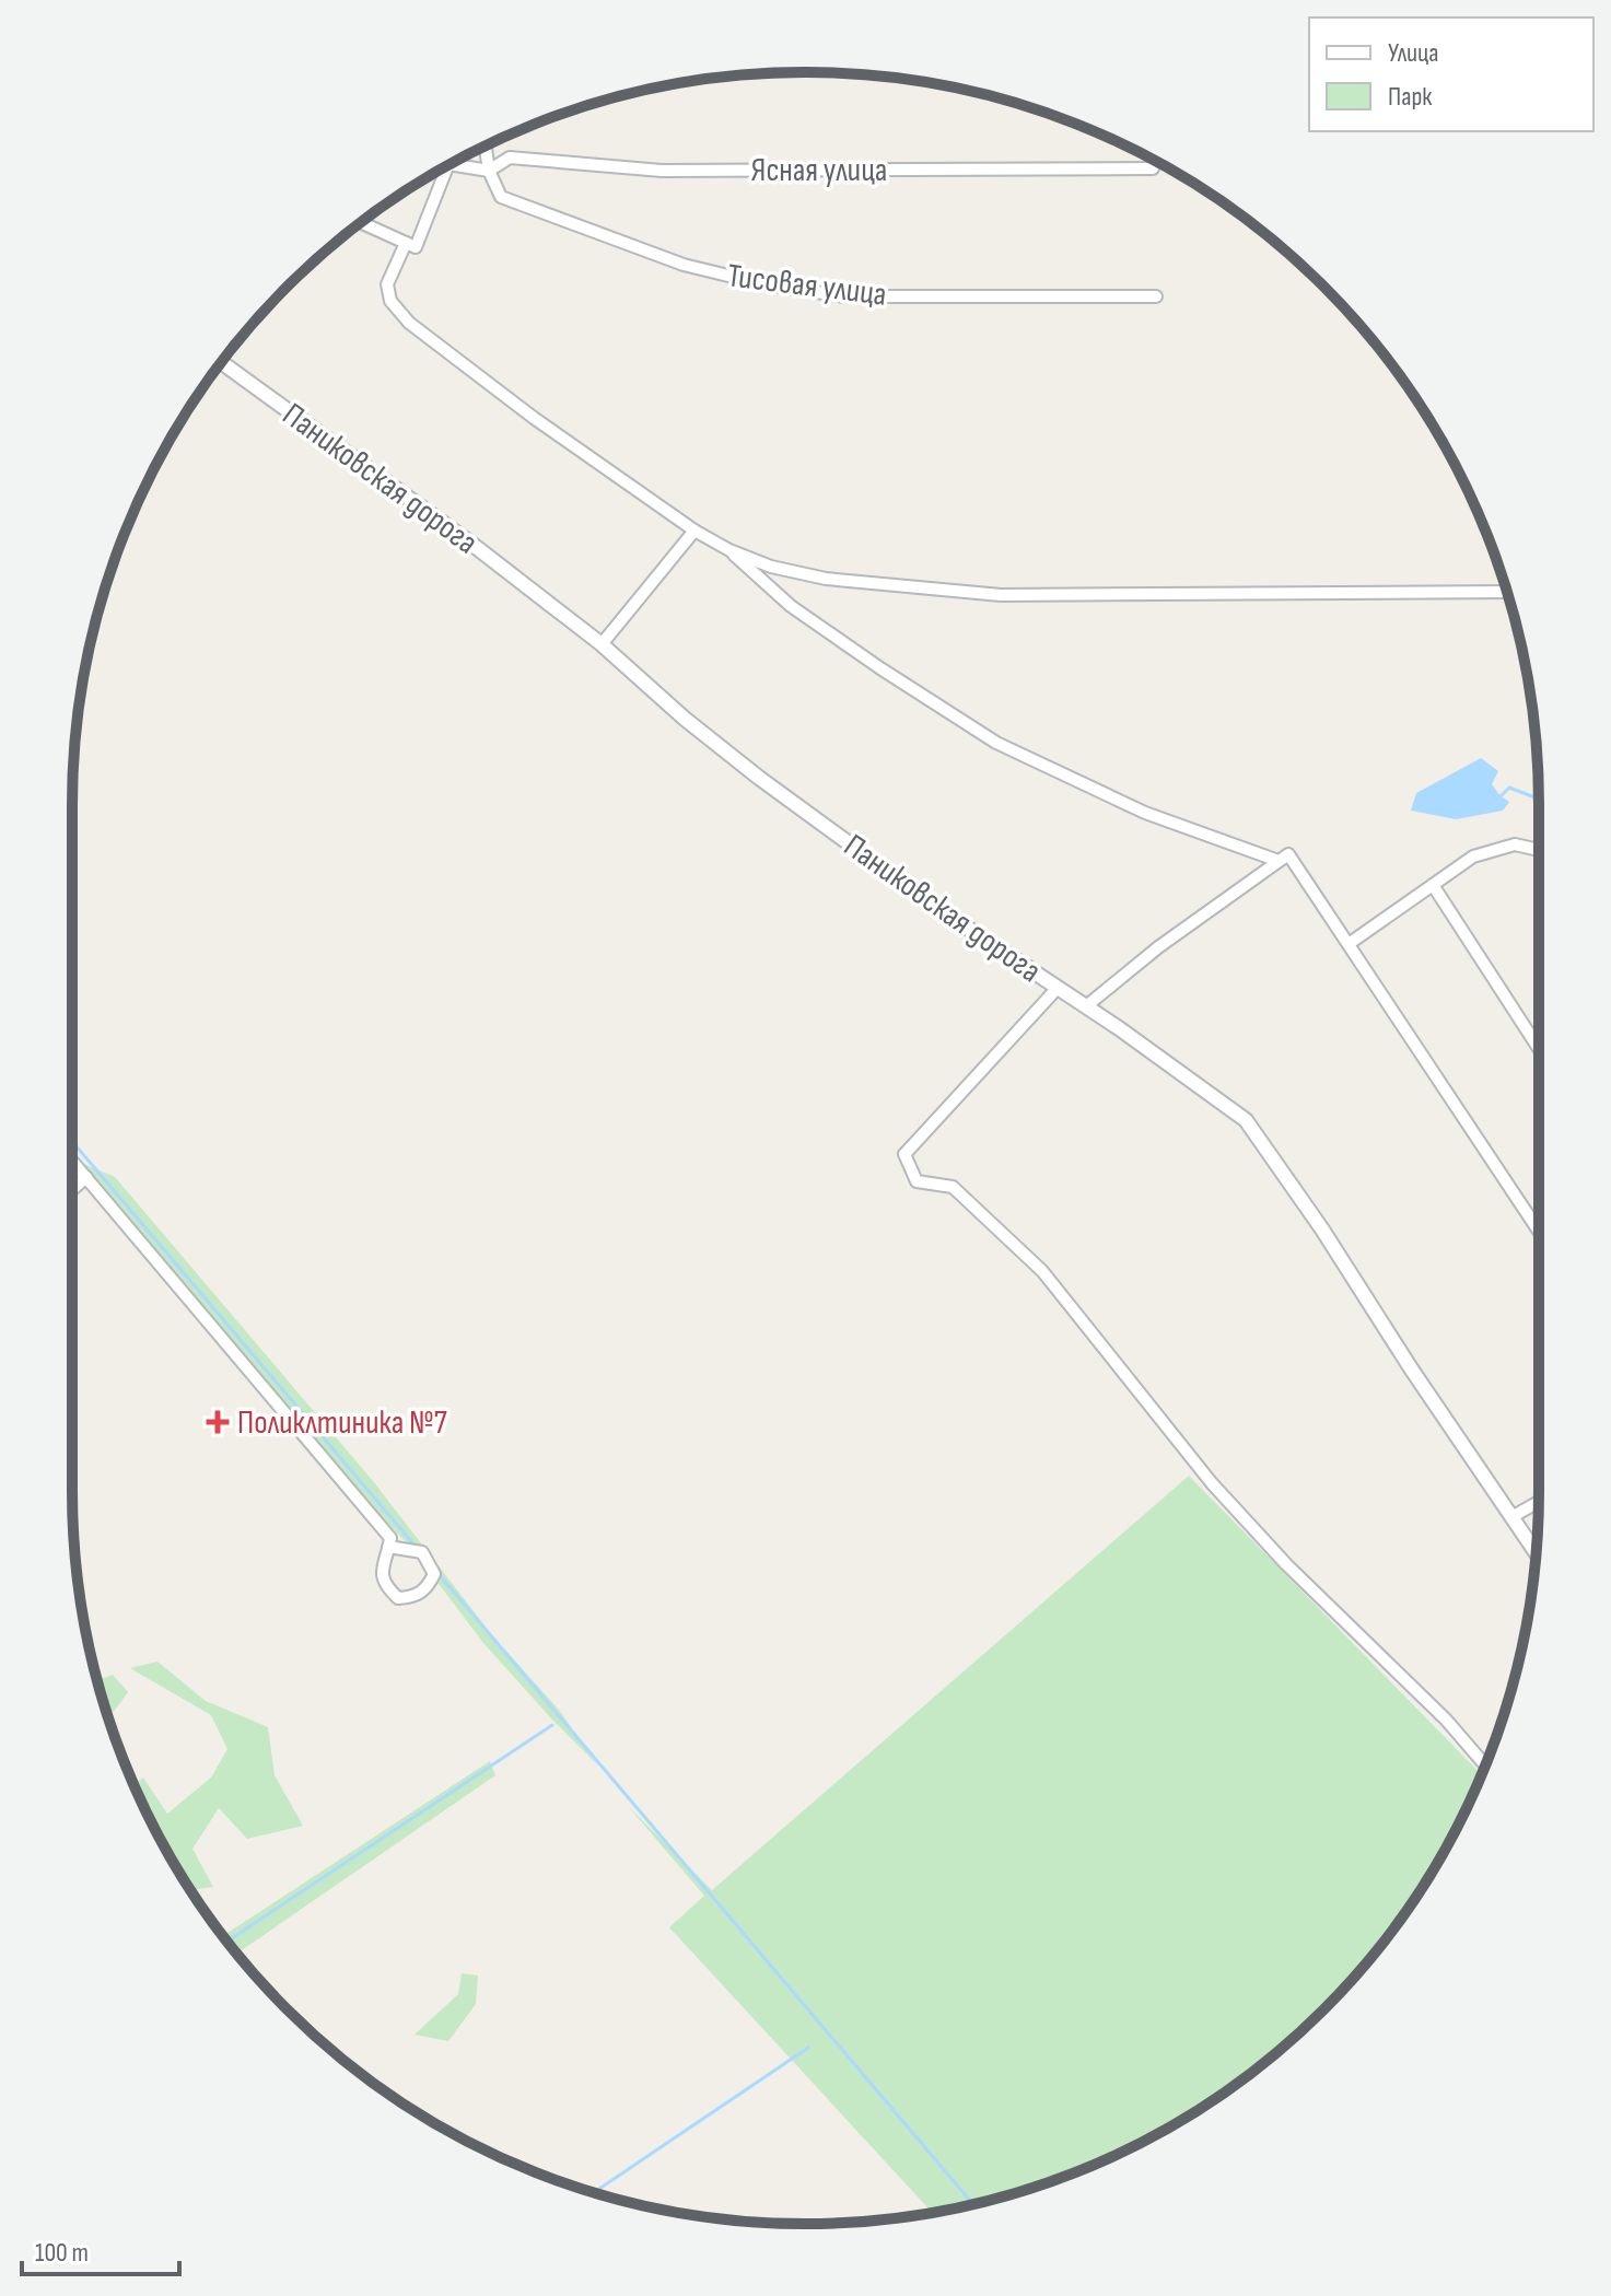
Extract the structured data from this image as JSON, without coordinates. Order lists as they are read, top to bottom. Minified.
{"streets":{"street":["Ясная улица","Тисовая улица","Паниковская дорога"]},"crossings":[["Ясная улица","Тисовая улица"]],"places":{"health":["Поликлтиника №7"]},"legend":["Улица","Парк"],"scale_bar":"100 m"}
